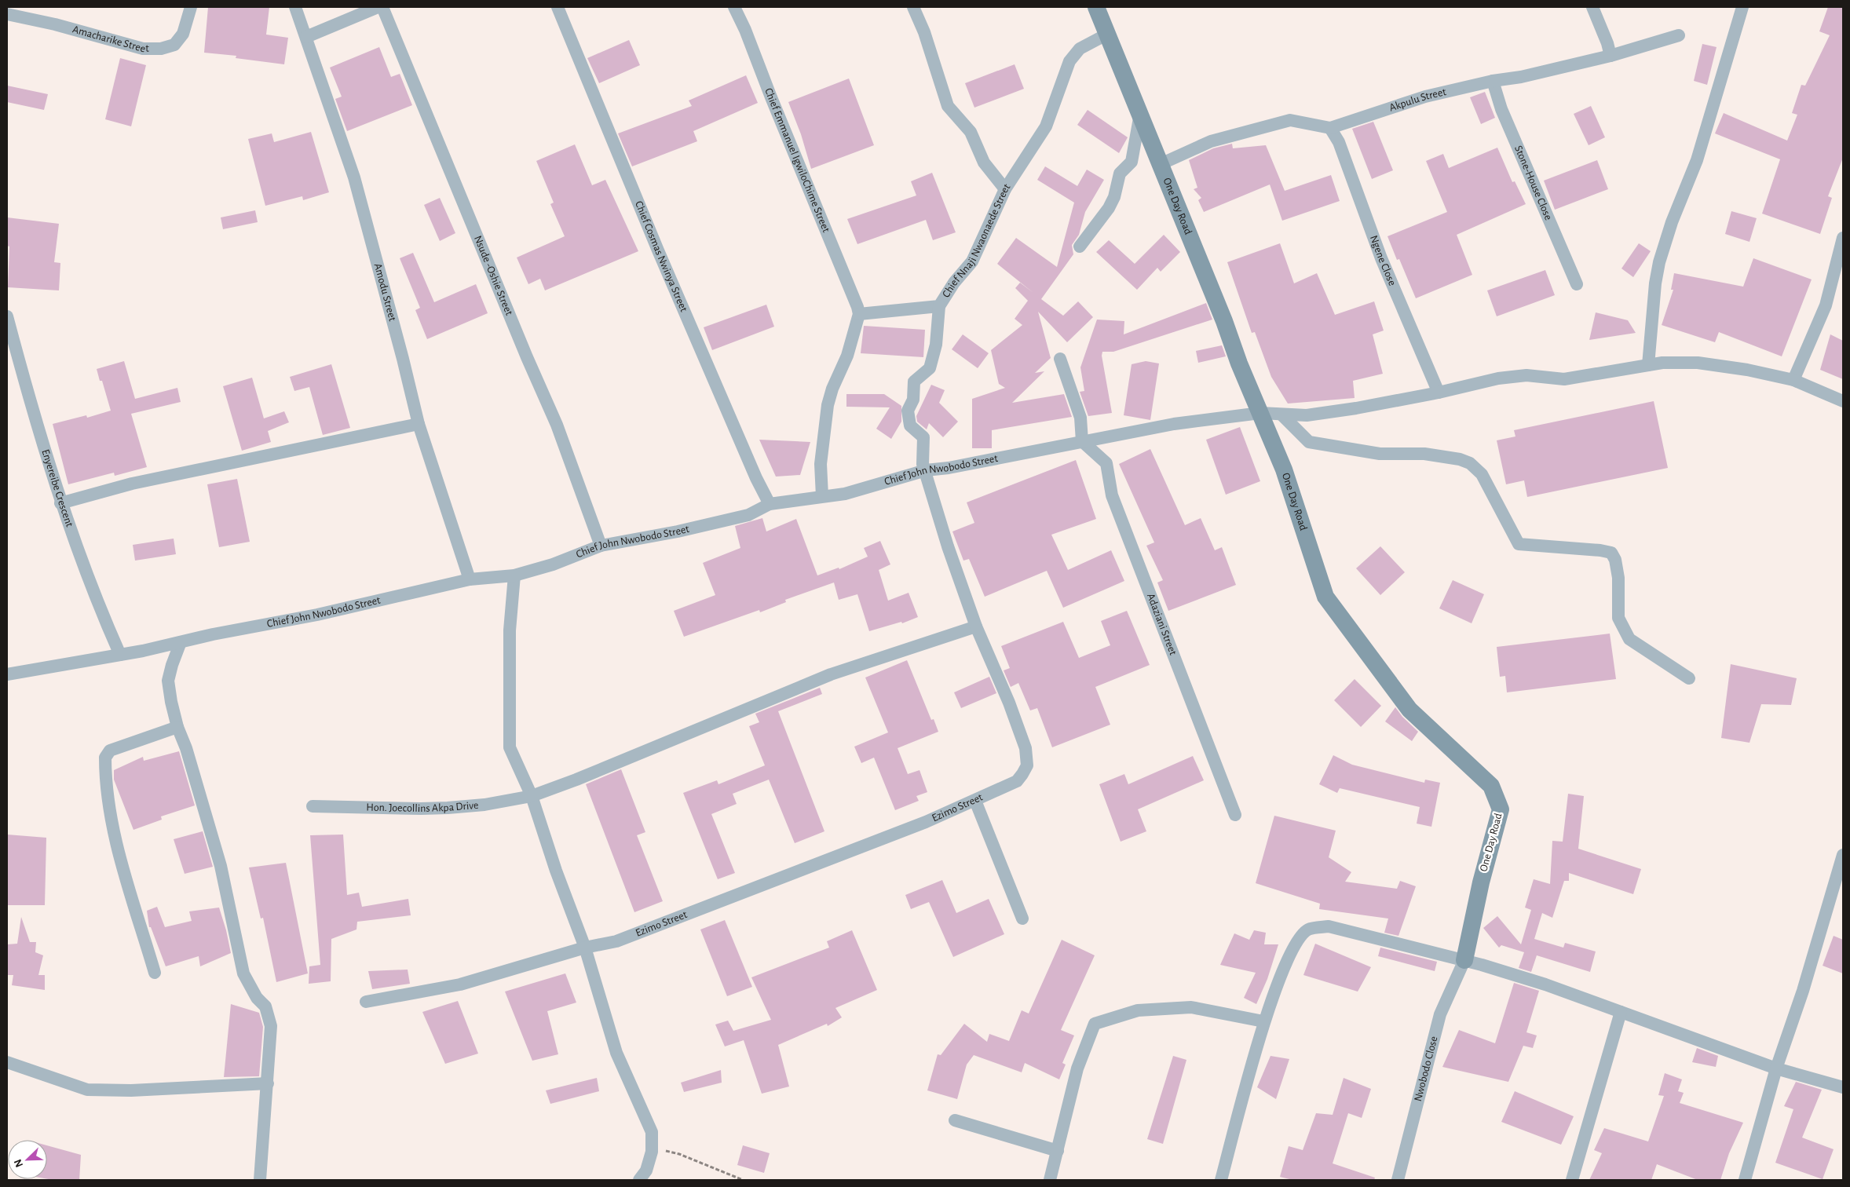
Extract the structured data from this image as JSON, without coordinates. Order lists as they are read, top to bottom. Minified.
{"streets":{"main road":["One Day Road"],"street":["Amacharike Street","Akpulu Street","Chief Emmanuel IgwiloChime Street","Stone-House Close","Chief Nnaji Nwaonaede Street","Chief Cosmas Nwinya Street","Ngene Close","Nsude -Oshie Street","Amodu Street","Chief John Nwobodo Street","Enyereibe Crescent","Adaziani Street","Hon. Joecollins Akpa Drive","Ezimo Street","Nwobodo Close"]},"crossings":[["Akpulu Street","Stone-House Close"],["Akpulu Street","One Day Road"],["Akpulu Street","Ngene Close"],["Chief Emmanuel IgwiloChime Street","Chief Nnaji Nwaonaede Street"],["One Day Road","Chief Nnaji Nwaonaede Street"],["One Day Road","Chief John Nwobodo Street"],["One Day Road","Nwobodo Close"],["Chief Nnaji Nwaonaede Street","Ezimo Street"],["Chief Cosmas Nwinya Street","Chief John Nwobodo Street"],["Ngene Close","Chief John Nwobodo Street"],["Nsude -Oshie Street","Chief John Nwobodo Street"],["Amodu Street","Chief John Nwobodo Street"],["Chief John Nwobodo Street","Enyereibe Crescent"],["Chief John Nwobodo Street","Adaziani Street"],["Chief John Nwobodo Street","Ezimo Street"],["Hon. Joecollins Akpa Drive","Ezimo Street"]],"north":"bottom left"}
